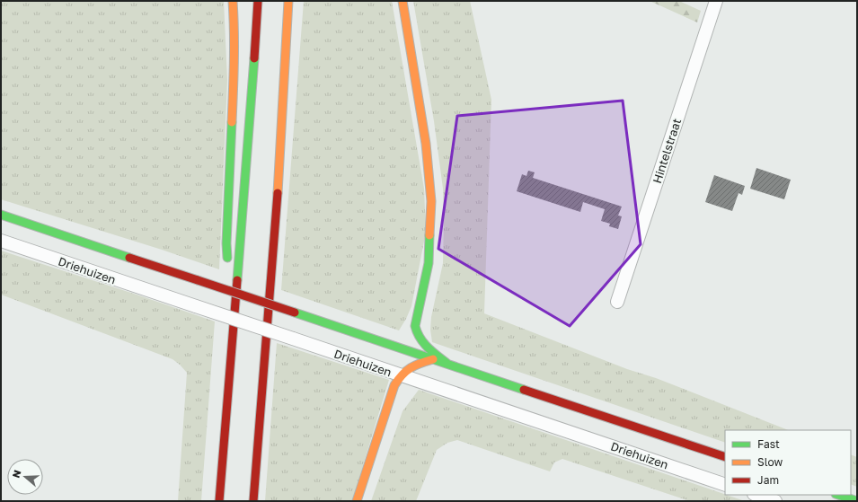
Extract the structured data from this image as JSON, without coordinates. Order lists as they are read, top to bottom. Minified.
{"streets":{"street":["Hintelstraat","Driehuizen"]},"legend":["Fast","Slow","Jam"],"north":"left"}
